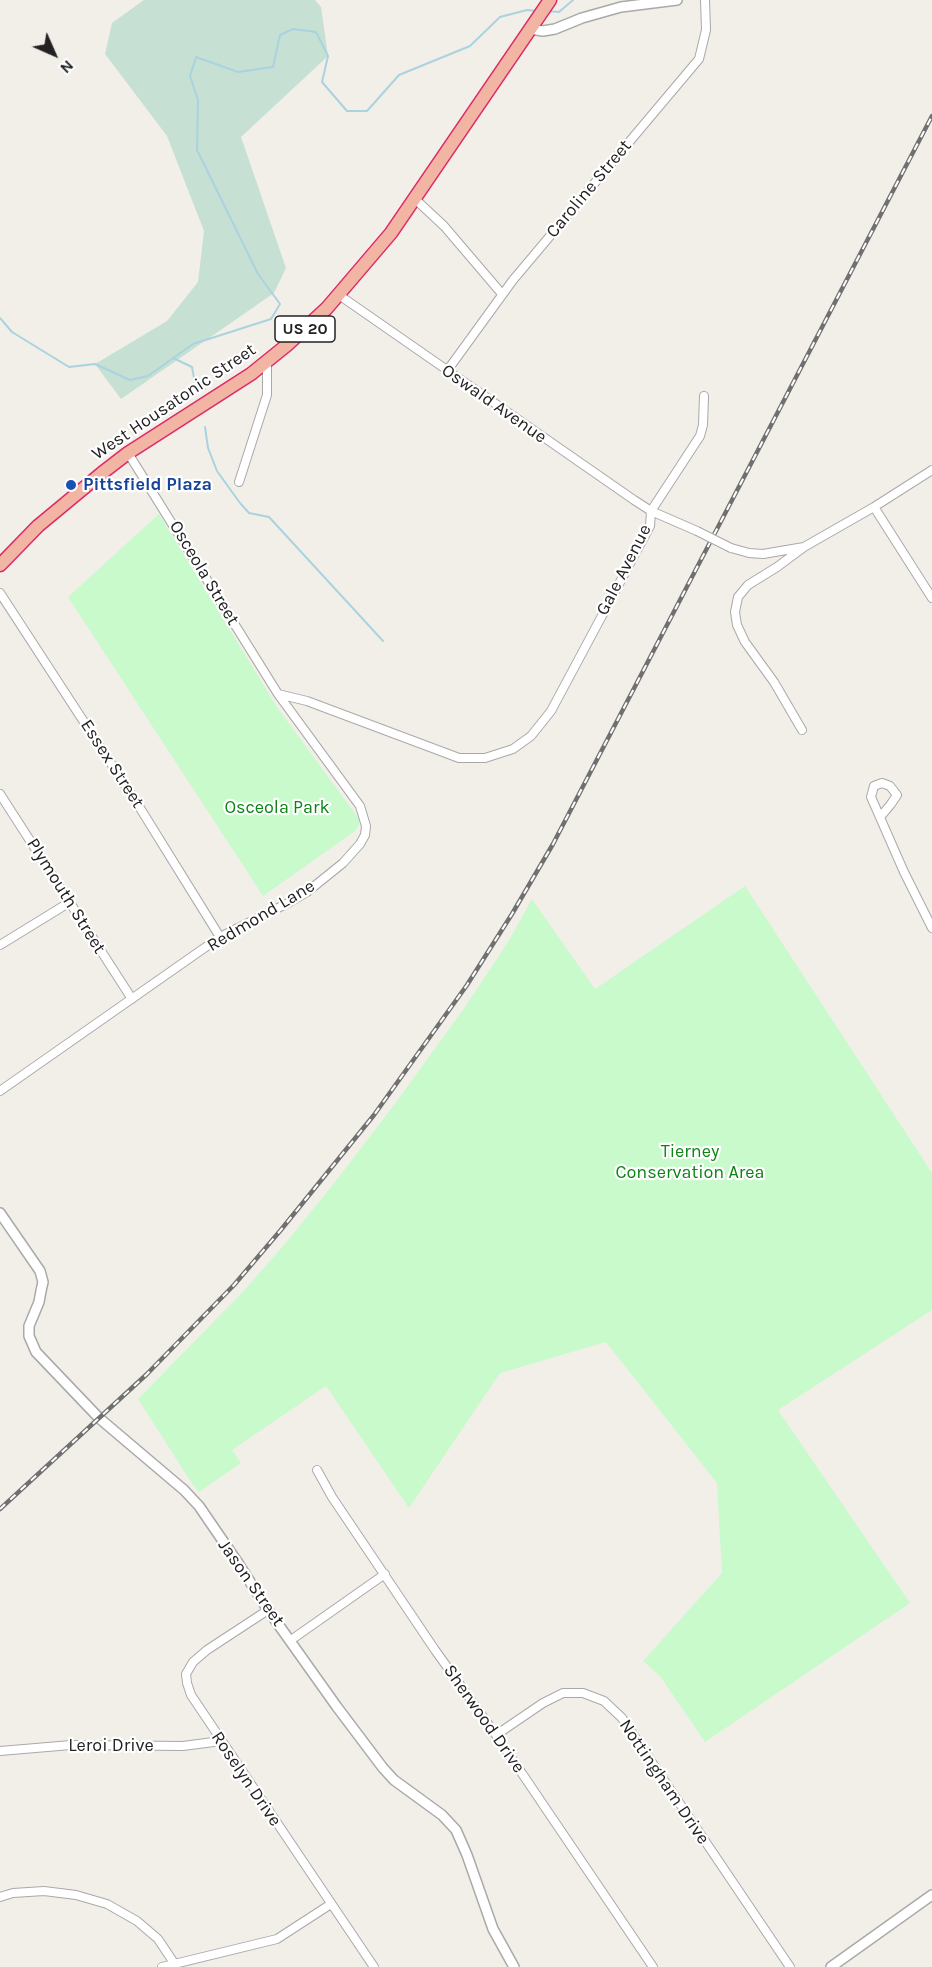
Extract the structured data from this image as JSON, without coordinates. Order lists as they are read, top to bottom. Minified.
{"streets":{"highway":["US 20","West Housatonic Street"],"street":["Caroline Street","Oswald Avenue","Gale Avenue","Osceola Street","Essex Street","Plymouth Street","Redmond Lane","Jason Street","Sherwood Drive","Leroi Drive","Roselyn Drive","Nottingham Drive"]},"crossings":[["Caroline Street","Oswald Avenue"],["West Housatonic Street","Oswald Avenue"],["West Housatonic Street","Osceola Street"],["Oswald Avenue","Gale Avenue"],["Gale Avenue","Osceola Street"],["Gale Avenue","Redmond Lane"],["Osceola Street","Redmond Lane"],["Essex Street","Redmond Lane"],["Plymouth Street","Redmond Lane"],["Jason Street","Roselyn Drive"],["Sherwood Drive","Nottingham Drive"],["Leroi Drive","Roselyn Drive"]],"parks":["Osceola Park","Tierney Conservation Area"],"places":["Pittsfield Plaza"],"north":"bottom right"}
